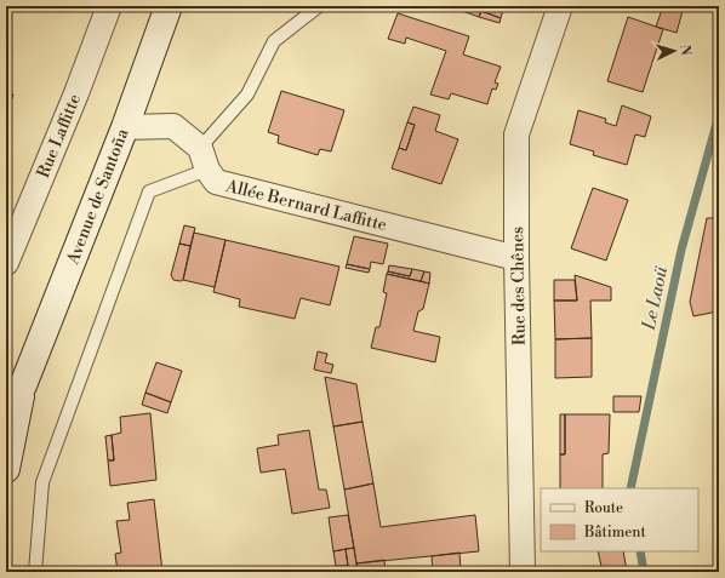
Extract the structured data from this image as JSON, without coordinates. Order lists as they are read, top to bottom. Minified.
{"streets":{"main road":["Avenue de Santoña"],"street":["Rue Laffitte","Allée Bernard Laffitte","Rue des Chênes"]},"crossings":[["Avenue de Santoña","Allée Bernard Laffitte"],["Allée Bernard Laffitte","Rue des Chênes"]],"water":["Le Laoü"],"legend":["Route","Bâtiment"],"north":"right"}
